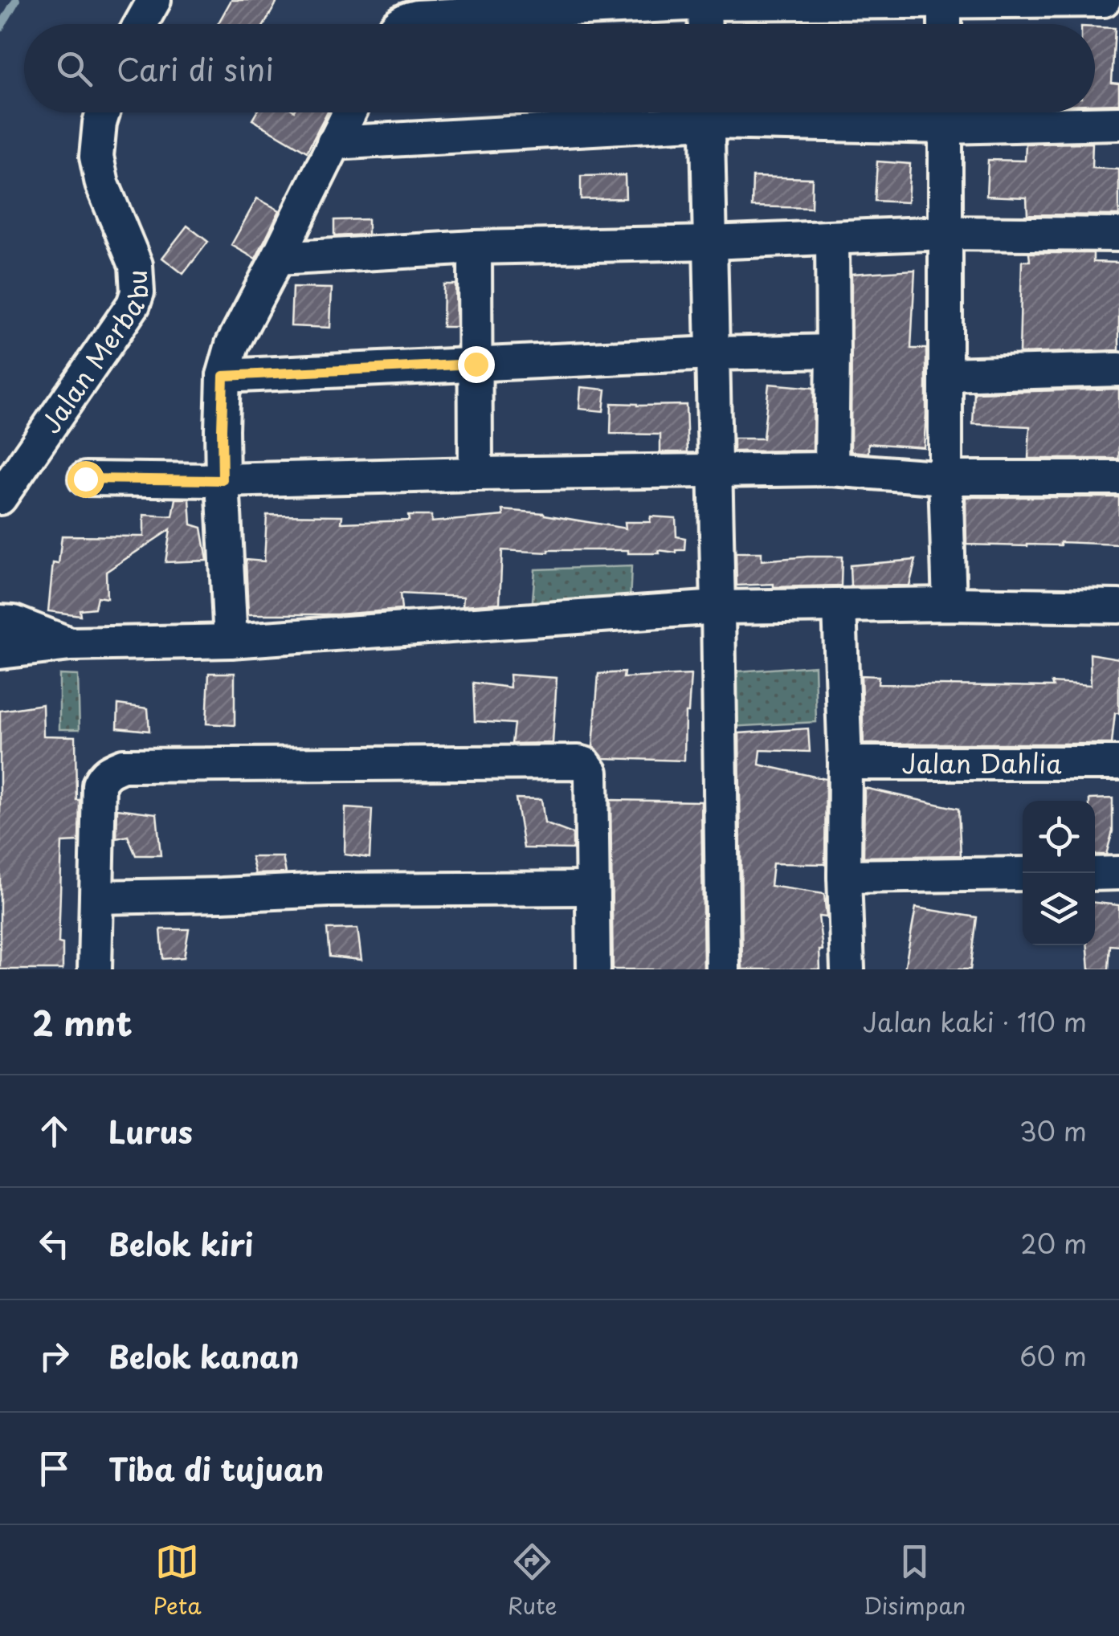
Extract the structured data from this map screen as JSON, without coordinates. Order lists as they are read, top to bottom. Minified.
{"streets":{"street":["Jalan Merbabu","Jalan Dahlia"]},"page":{"search":"Cari di sini","heading":["2 mnt","Jalan kaki · 110 m"],"list":[["Lurus","30 m"],["Belok kiri","20 m"],["Belok kanan","60 m"],"Tiba di tujuan"],"nav":["Peta","Rute","Disimpan"]}}
